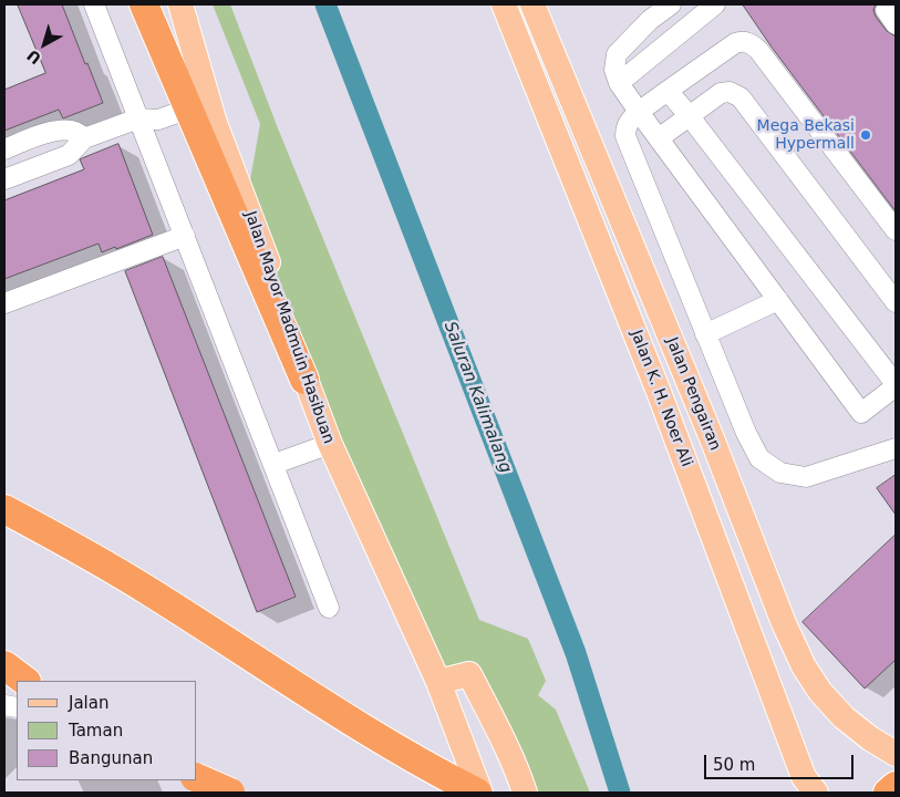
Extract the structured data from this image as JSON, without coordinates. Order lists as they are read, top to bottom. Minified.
{"streets":{"main road":["Jalan Mayor Madmuin Hasibuan","Jalan Pengairan","Jalan K. H. Noer Ali"]},"water":["Saluran Kalimalang"],"places":["Mega Bekasi Hypermall"],"legend":["Jalan","Taman","Bangunan"],"scale_bar":"50 m","north":"bottom left"}
